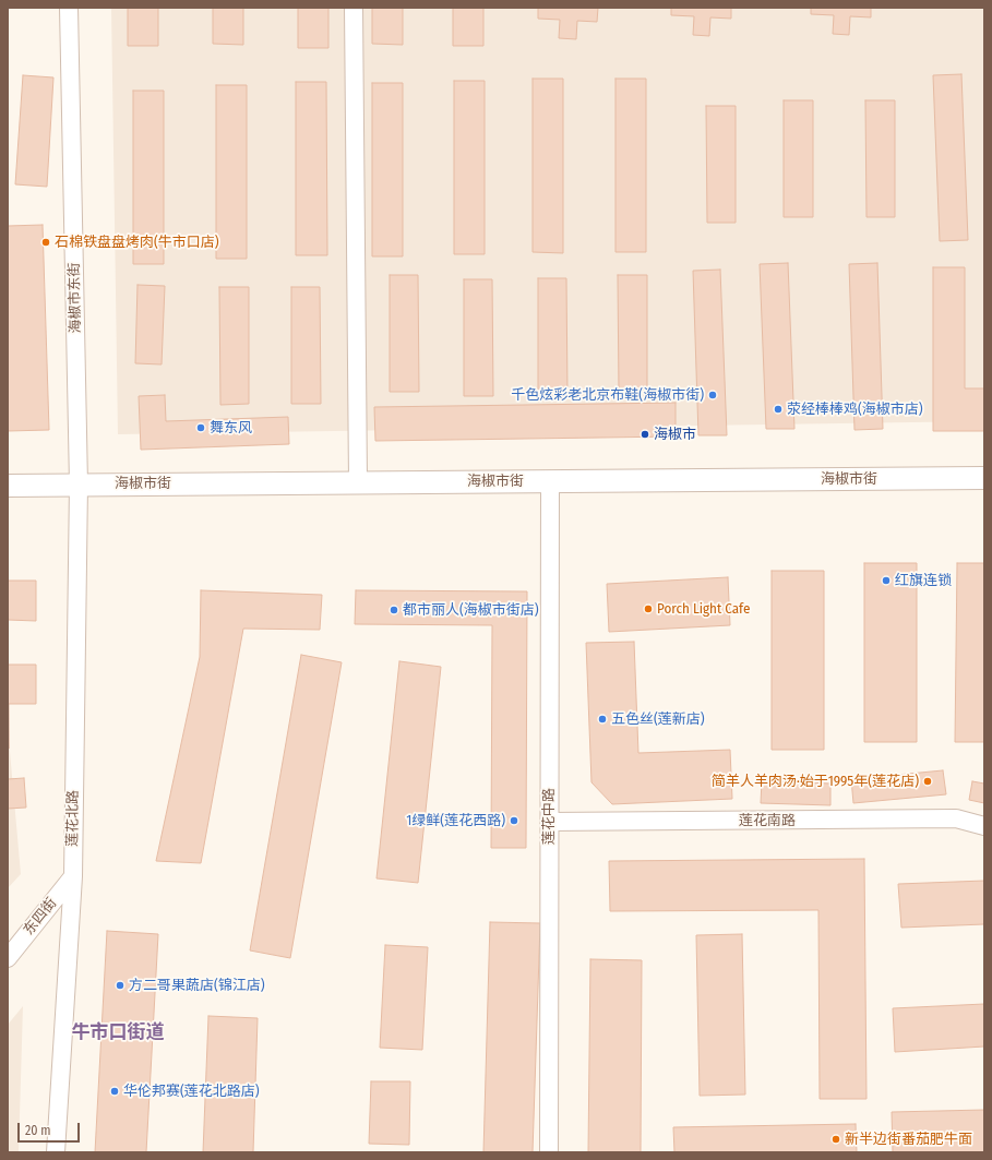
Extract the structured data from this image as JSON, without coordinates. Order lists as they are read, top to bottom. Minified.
{"streets":{"street":["海椒市东街","海椒市街","莲花中路","莲花北路","莲花南路","东四街"]},"crossings":[["海椒市东街","海椒市街"],["海椒市东街","莲花北路"],["海椒市街","莲花中路"],["海椒市街","莲花北路"],["莲花中路","莲花南路"],["莲花北路","东四街"]],"districts":["牛市口街道"],"places":["石棉铁盘盘烤肉(牛市口店)","千色炫彩老北京布鞋(海椒市街)","荥经棒棒鸡(海椒市店)","舞东风","海椒市","红旗连锁","Porch Light Cafe","都市丽人(海椒市街店)","五色丝(莲新店)","简羊人羊肉汤·始于1995年(莲花店)","1绿鲜(莲花西路)","方二哥果蔬店(锦江店)","华伦邦赛(莲花北路店)","新半边街番茄肥牛面"],"scale_bar":"20 m"}
